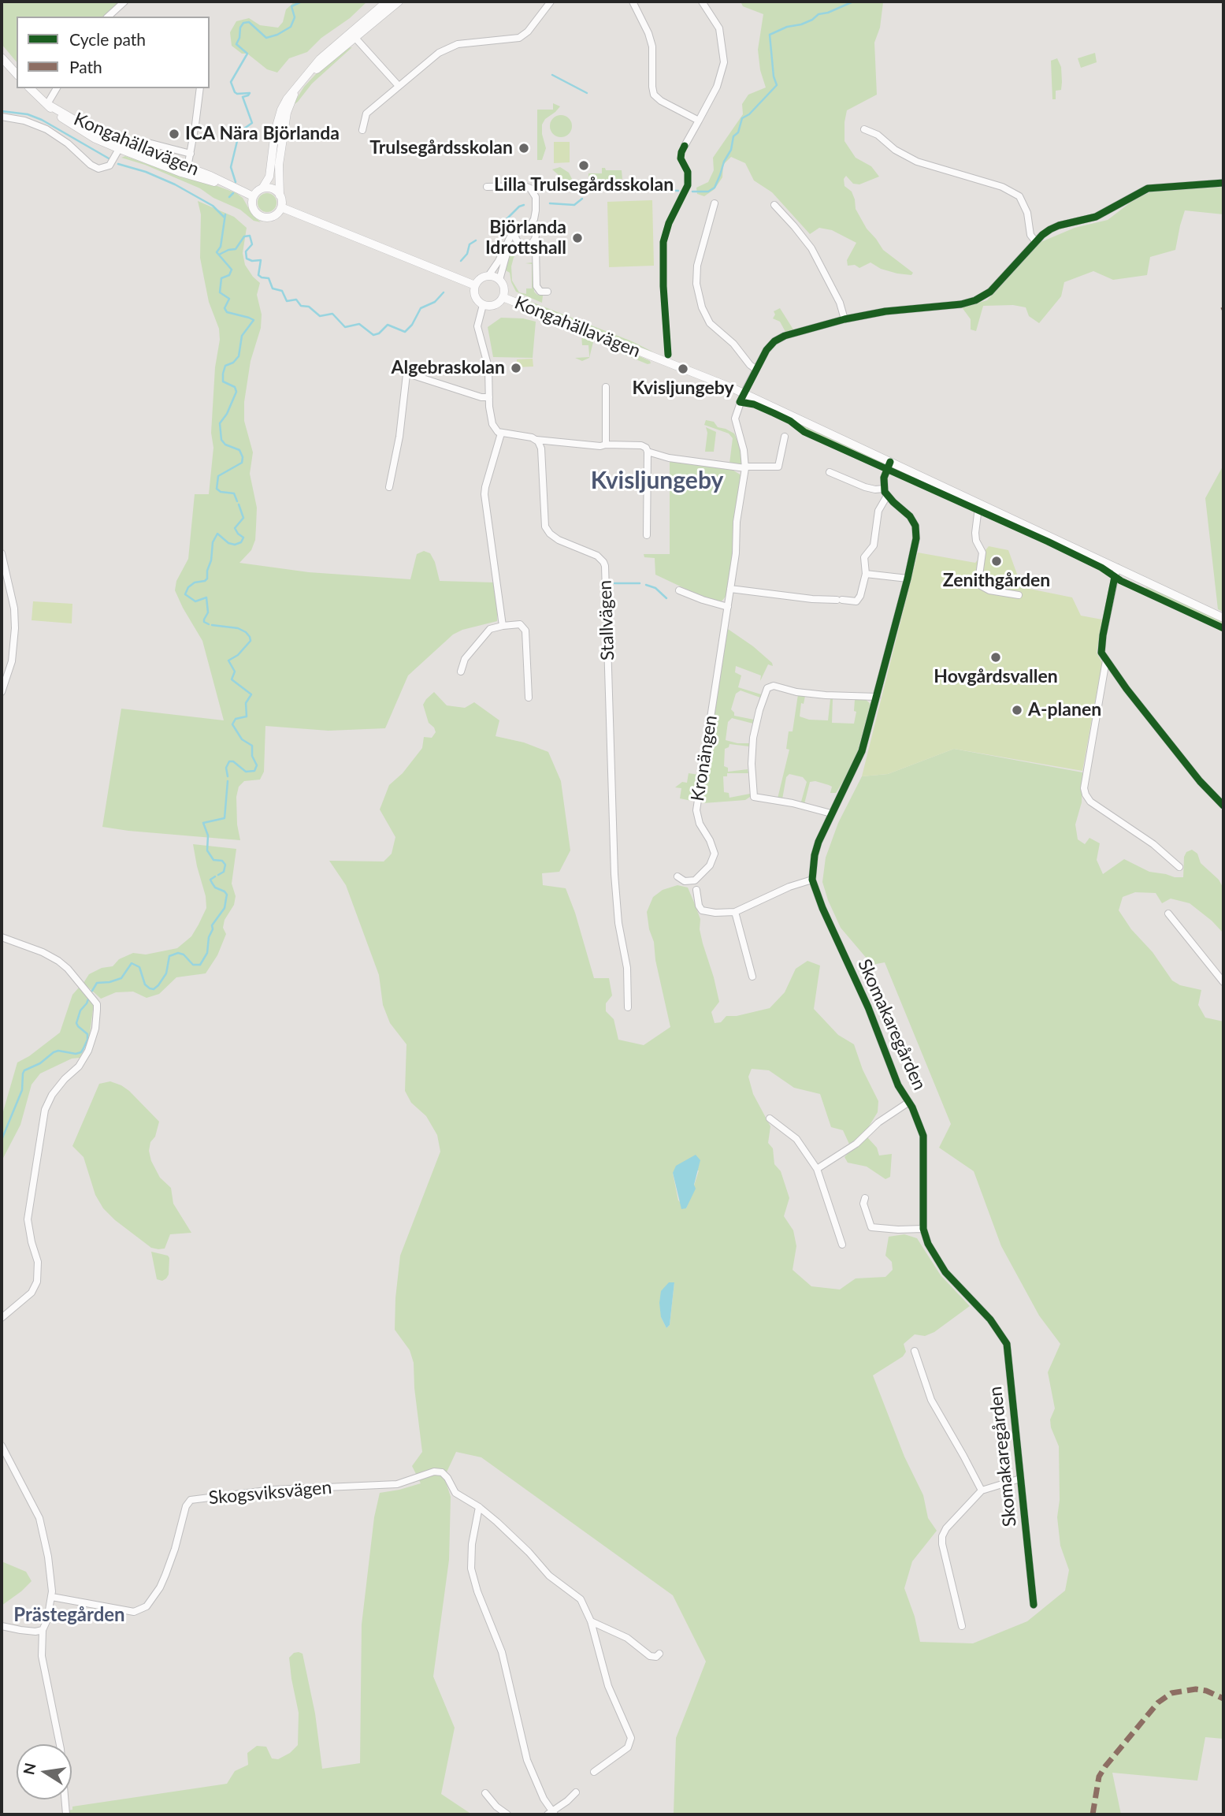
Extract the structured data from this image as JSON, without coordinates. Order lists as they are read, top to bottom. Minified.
{"streets":{"street":["Kongahällavägen","Stallvägen","Kronängen","Skomakaregården","Skogsviksvägen"]},"crossings":[["Kongahällavägen","Kronängen"]],"districts":["Kvisljungeby","Prästegården"],"places":["ICA Nära Björlanda","Trulsegårdsskolan","Lilla Trulsegårdsskolan","Björlanda Idrottshall","Algebraskolan","Kvisljungeby","Zenithgården","Hovgårdsvallen","A-planen"],"legend":["Cycle path","Path"],"north":"left"}
